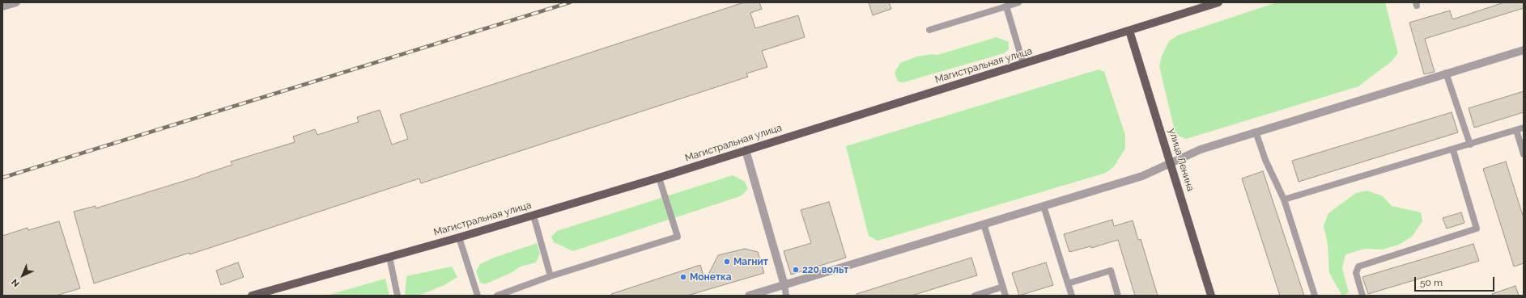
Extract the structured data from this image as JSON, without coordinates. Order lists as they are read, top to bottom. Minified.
{"streets":{"main road":["Магистральная улица","улица Ленина"]},"crossings":[["Магистральная улица","улица Ленина"]],"places":["Магнит","220 вольт","Монетка"],"scale_bar":"50 m","north":"bottom left"}
